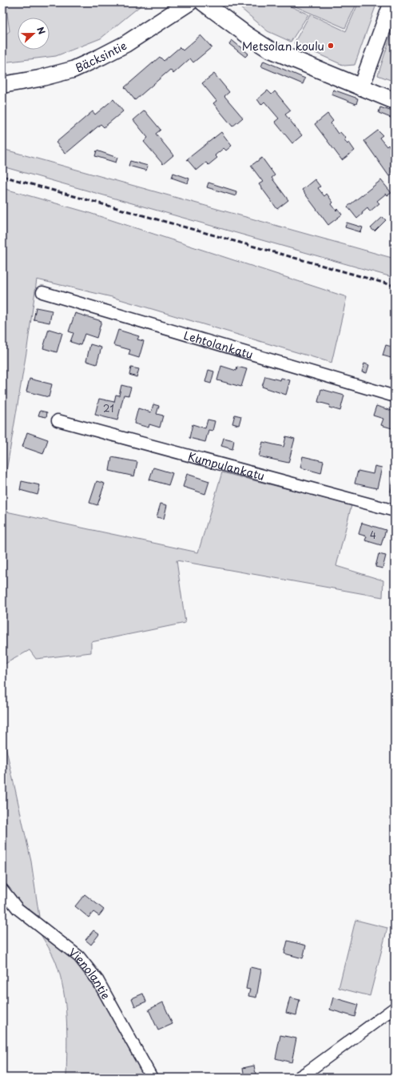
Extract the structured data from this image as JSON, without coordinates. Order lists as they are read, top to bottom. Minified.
{"streets":{"street":["Bäcksintie","Lehtolankatu","Kumpulankatu","Vienolantie"]},"places":["Metsolan koulu"],"house_numbers":["21","4"],"north":"right"}
